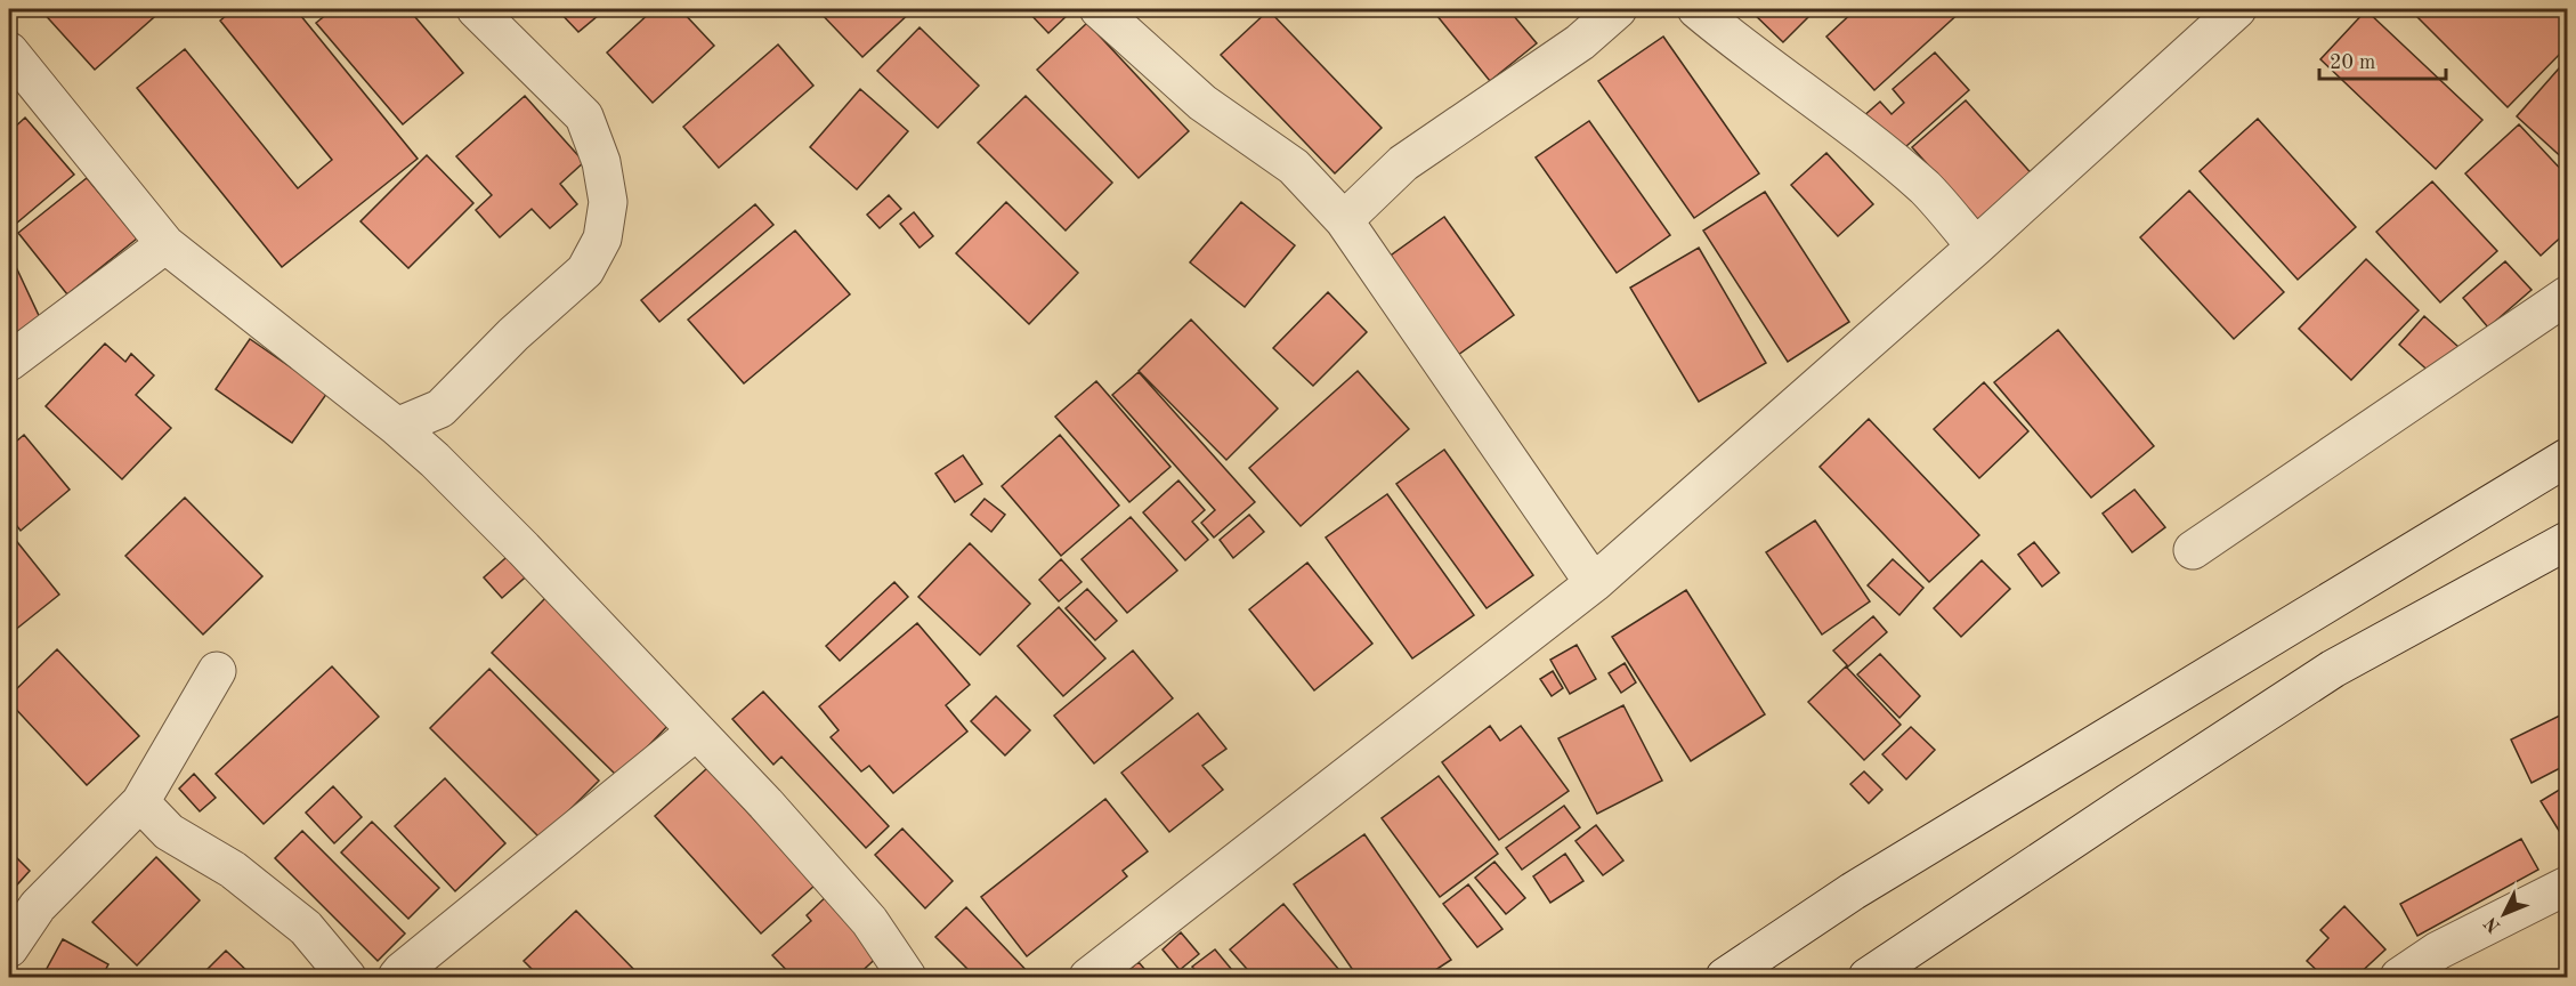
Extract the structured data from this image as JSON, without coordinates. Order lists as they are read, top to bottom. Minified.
{"scale_bar":"20 m","north":"bottom left"}
